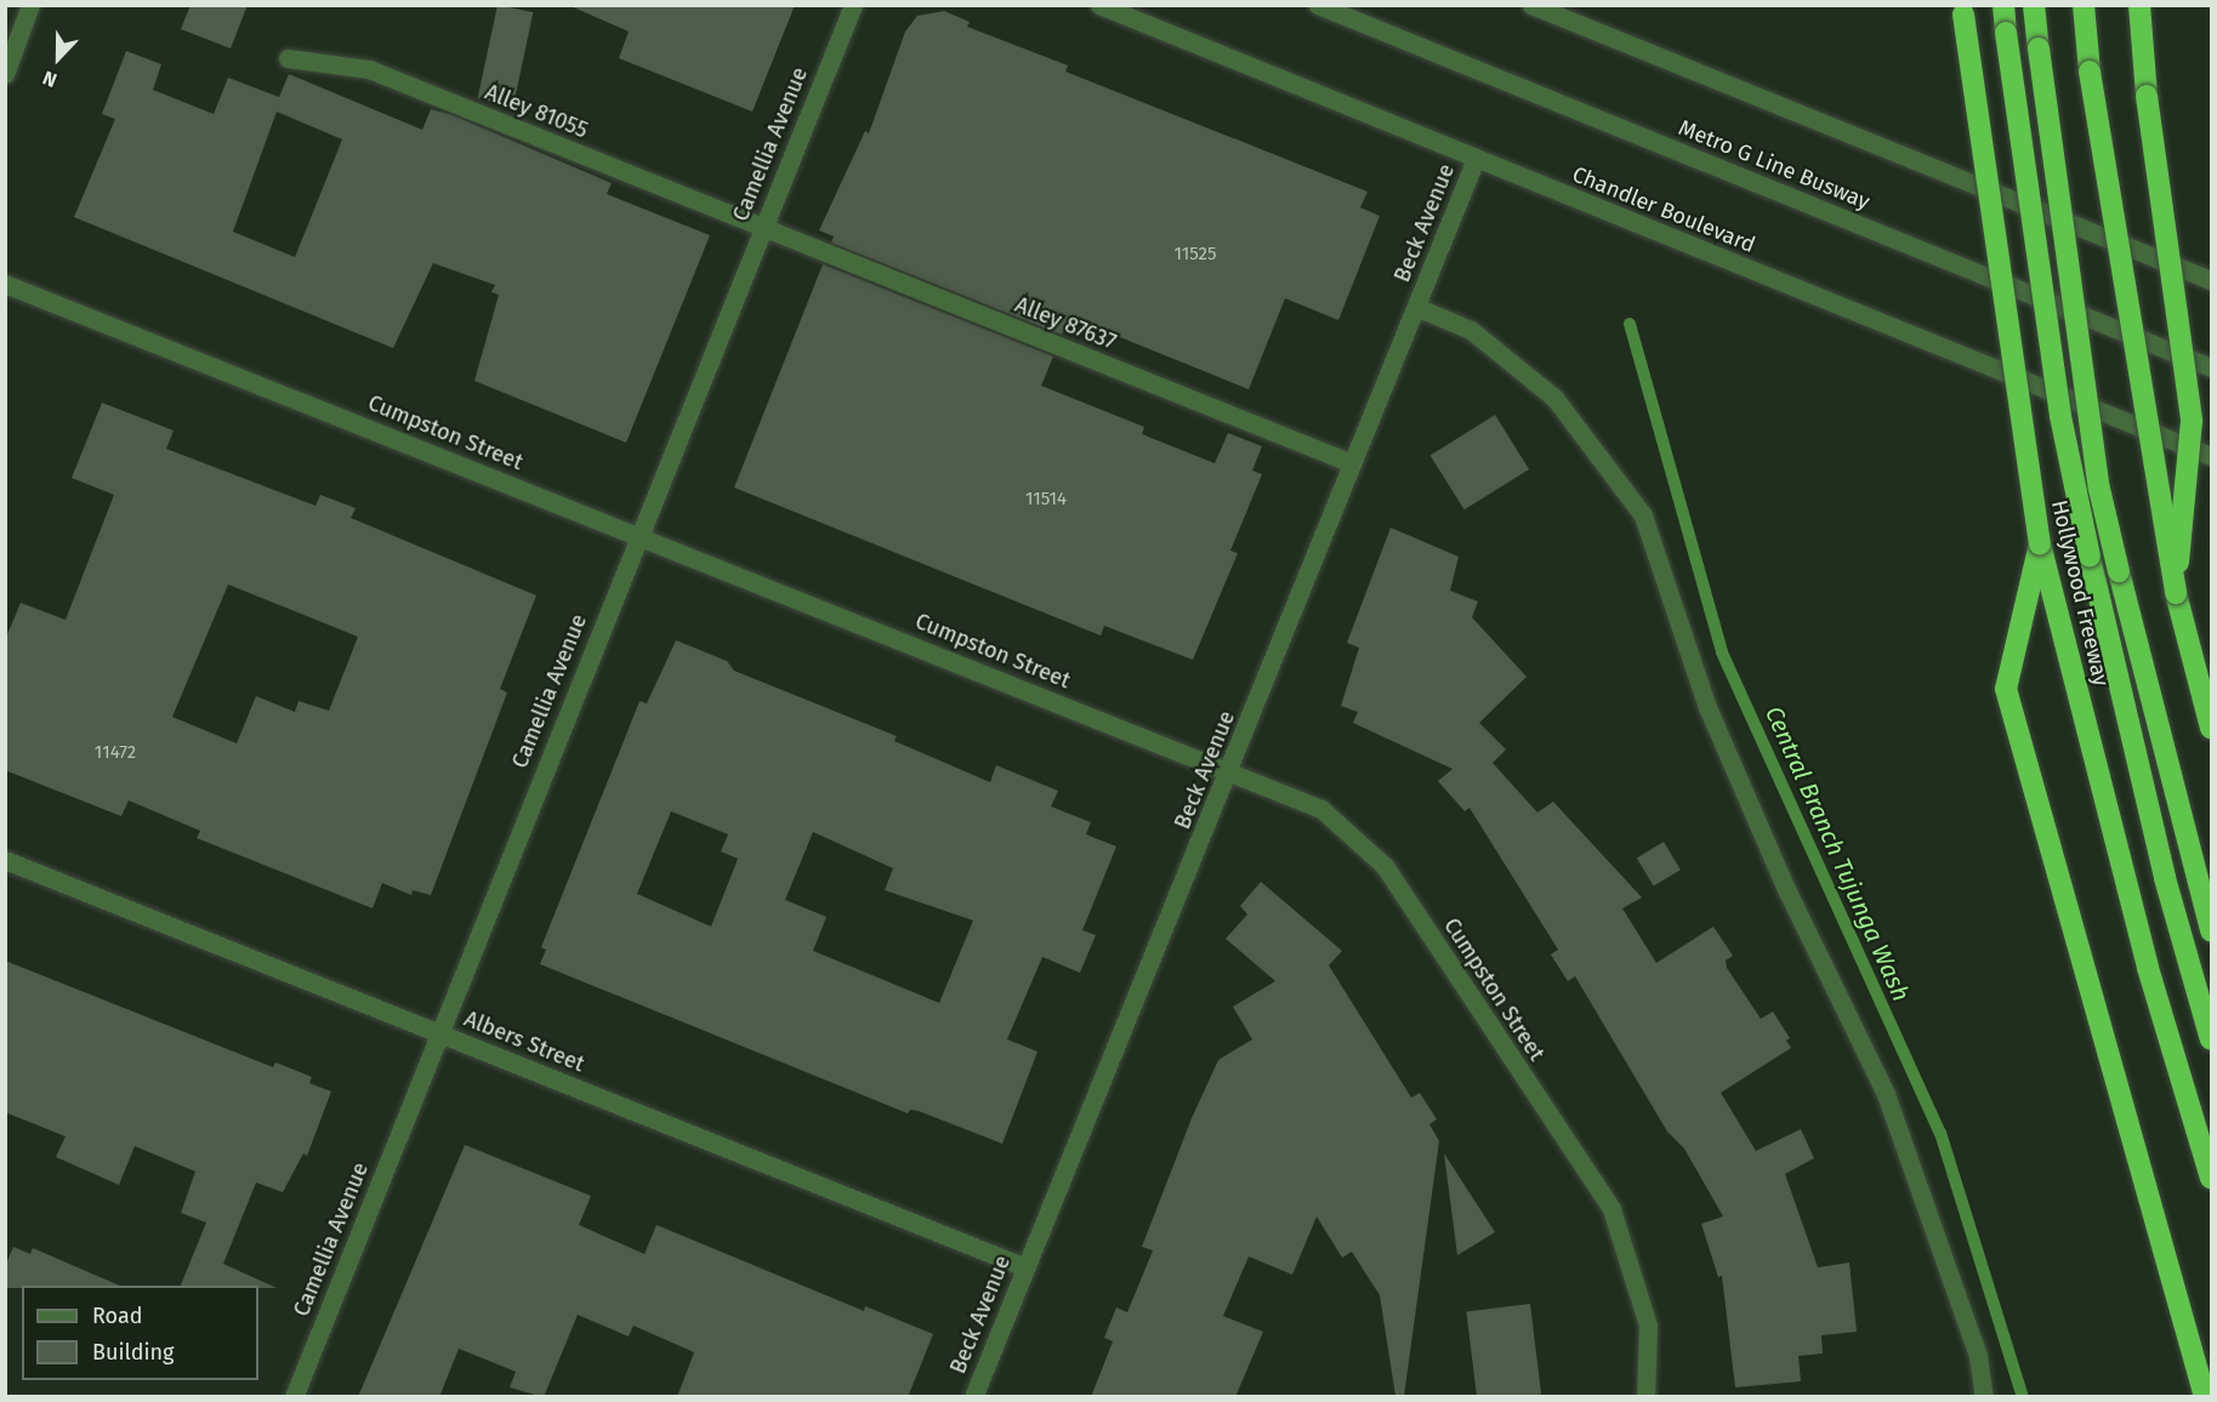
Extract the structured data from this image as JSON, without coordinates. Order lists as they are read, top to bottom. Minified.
{"streets":{"highway":["Hollywood Freeway"],"street":["Alley 81055","Camellia Avenue","Metro G Line Busway","Chandler Boulevard","Beck Avenue","Alley 87637","Cumpston Street","Albers Street"]},"crossings":[["Alley 81055","Camellia Avenue"],["Alley 81055","Alley 87637"],["Camellia Avenue","Alley 87637"],["Camellia Avenue","Cumpston Street"],["Camellia Avenue","Albers Street"],["Chandler Boulevard","Beck Avenue"],["Beck Avenue","Alley 87637"],["Beck Avenue","Cumpston Street"],["Beck Avenue","Albers Street"]],"water":["Central Branch Tujunga Wash"],"house_numbers":["11525","11514","11472"],"legend":["Road","Building"],"north":"bottom"}
